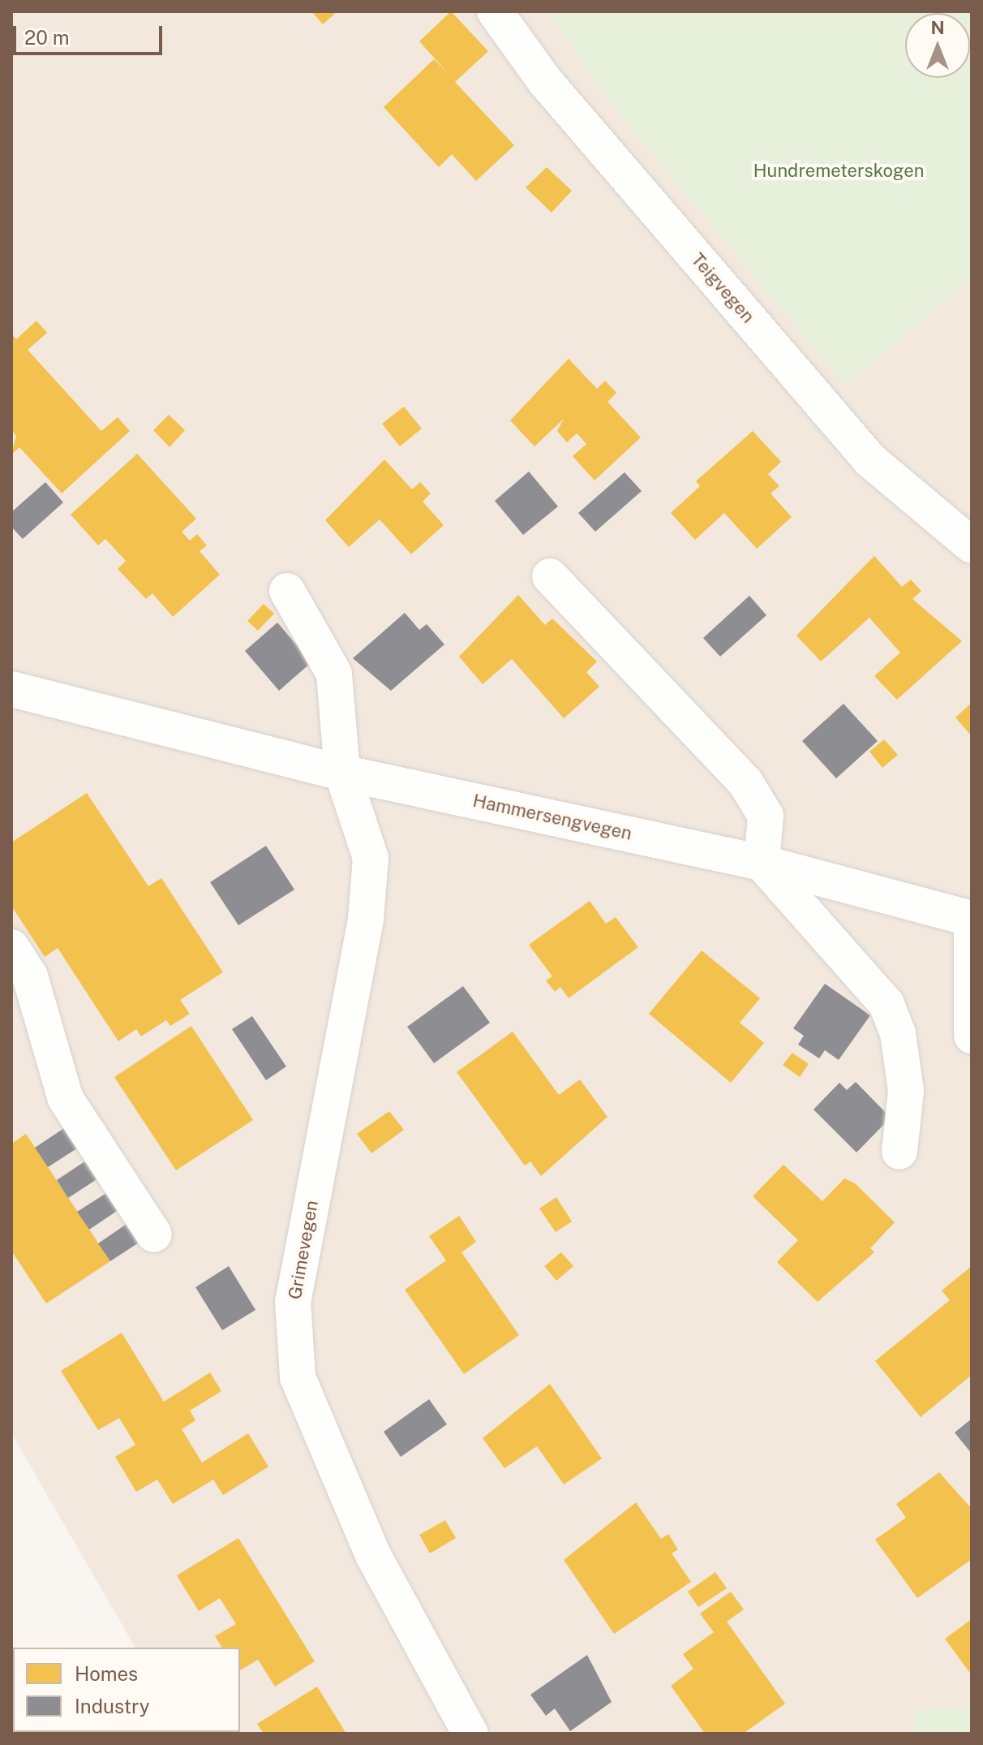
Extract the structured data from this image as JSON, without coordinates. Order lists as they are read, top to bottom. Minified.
{"streets":{"street":["Teigvegen","Hammersengvegen","Grimevegen"]},"crossings":[["Hammersengvegen","Grimevegen"]],"parks":["Hundremeterskogen"],"legend":["Homes","Industry"],"scale_bar":"20 m","north":"top"}
